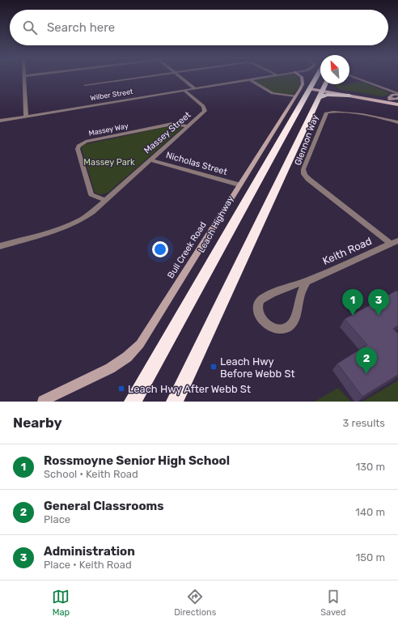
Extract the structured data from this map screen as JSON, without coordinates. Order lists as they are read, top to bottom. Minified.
{"streets":{"highway":["Leach Highway"],"street":["Wilber Street","Massey Way","Massey Street","Glennon Way","Nicholas Street","Bull Creek Road","Keith Road"]},"crossings":[["Wilber Street","Massey Street"],["Massey Way","Massey Street"],["Massey Street","Nicholas Street"],["Glennon Way","Keith Road"],["Nicholas Street","Bull Creek Road"]],"parks":["Massey Park"],"places":{"transit":["Leach Hwy Before Webb St","Leach Hwy After Webb St"]},"north":"top left","page":{"search":"Search here","pins":["1","3","2"],"heading":["Nearby","3 results"],"list":[{"mark":"1","name":"Rossmoyne Senior High School","note":"School · Keith Road","value":"130 m"},{"mark":"2","name":"General Classrooms","note":"Place","value":"140 m"},{"mark":"3","name":"Administration","note":"Place · Keith Road","value":"150 m"}],"nav":["Map","Directions","Saved"]}}
